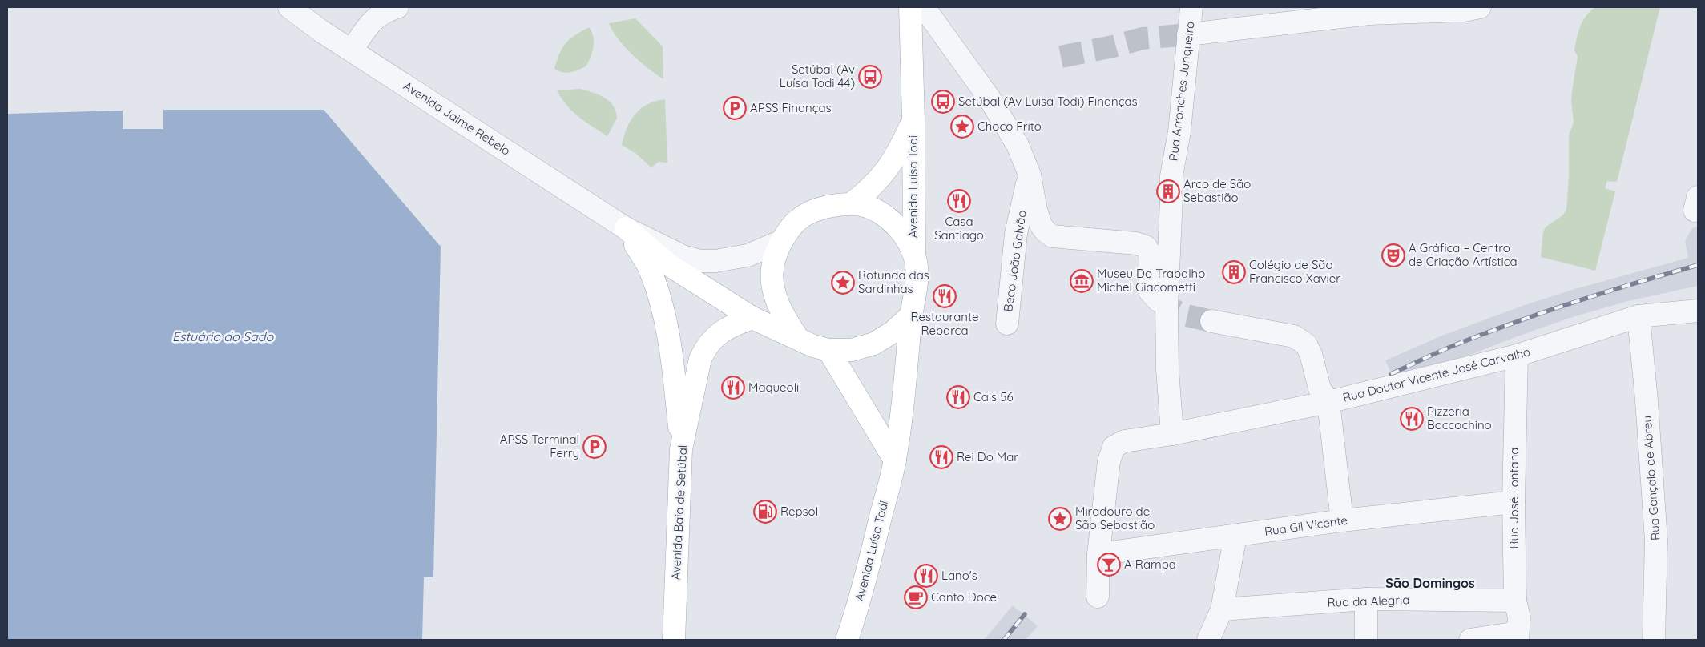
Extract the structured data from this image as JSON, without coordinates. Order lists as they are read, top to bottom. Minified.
{"streets":{"main road":["Avenida Jaime Rebelo","Avenida Luísa Todi","Avenida Baía de Setúbal"],"street":["Rua Arronches Junqueiro","Beco João Galvão","Rua Doutor Vicente José Carvalho","Rua Gonçalo de Abreu","Rua José Fontana","Rua Gil Vicente","Rua da Alegria"]},"crossings":[["Rua Arronches Junqueiro","Rua Doutor Vicente José Carvalho"],["Avenida Jaime Rebelo","Avenida Luísa Todi"],["Avenida Jaime Rebelo","Avenida Baía de Setúbal"],["Rua Doutor Vicente José Carvalho","Rua Gonçalo de Abreu"],["Rua Doutor Vicente José Carvalho","Rua José Fontana"],["Rua Doutor Vicente José Carvalho","Rua Gil Vicente"],["Rua José Fontana","Rua Gil Vicente"],["Rua José Fontana","Rua da Alegria"]],"districts":["São Domingos"],"water":["Estuário do Sado"],"places":{"bus stop":["Setúbal (Av Luísa Todi 44)","Setúbal (Av Luisa Todi) Finanças"],"parking":["APSS Finanças","APSS Terminal Ferry"],"place":["Choco Frito","Rotunda das Sardinhas","Miradouro de São Sebastião"],"building":["Arco de São Sebastião","Colégio de São Francisco Xavier"],"restaurant":["Casa Santiago","Restaurante Rebarca","Maqueoli","Cais 56","Pizzeria Boccochino","Rei Do Mar","Lano's"],"theatre":["A Gráfica – Centro de Criação Artística"],"museum":["Museu Do Trabalho Michel Giacometti"],"fuel station":["Repsol"],"bar":["A Rampa"],"cafe":["Canto Doce"]}}
